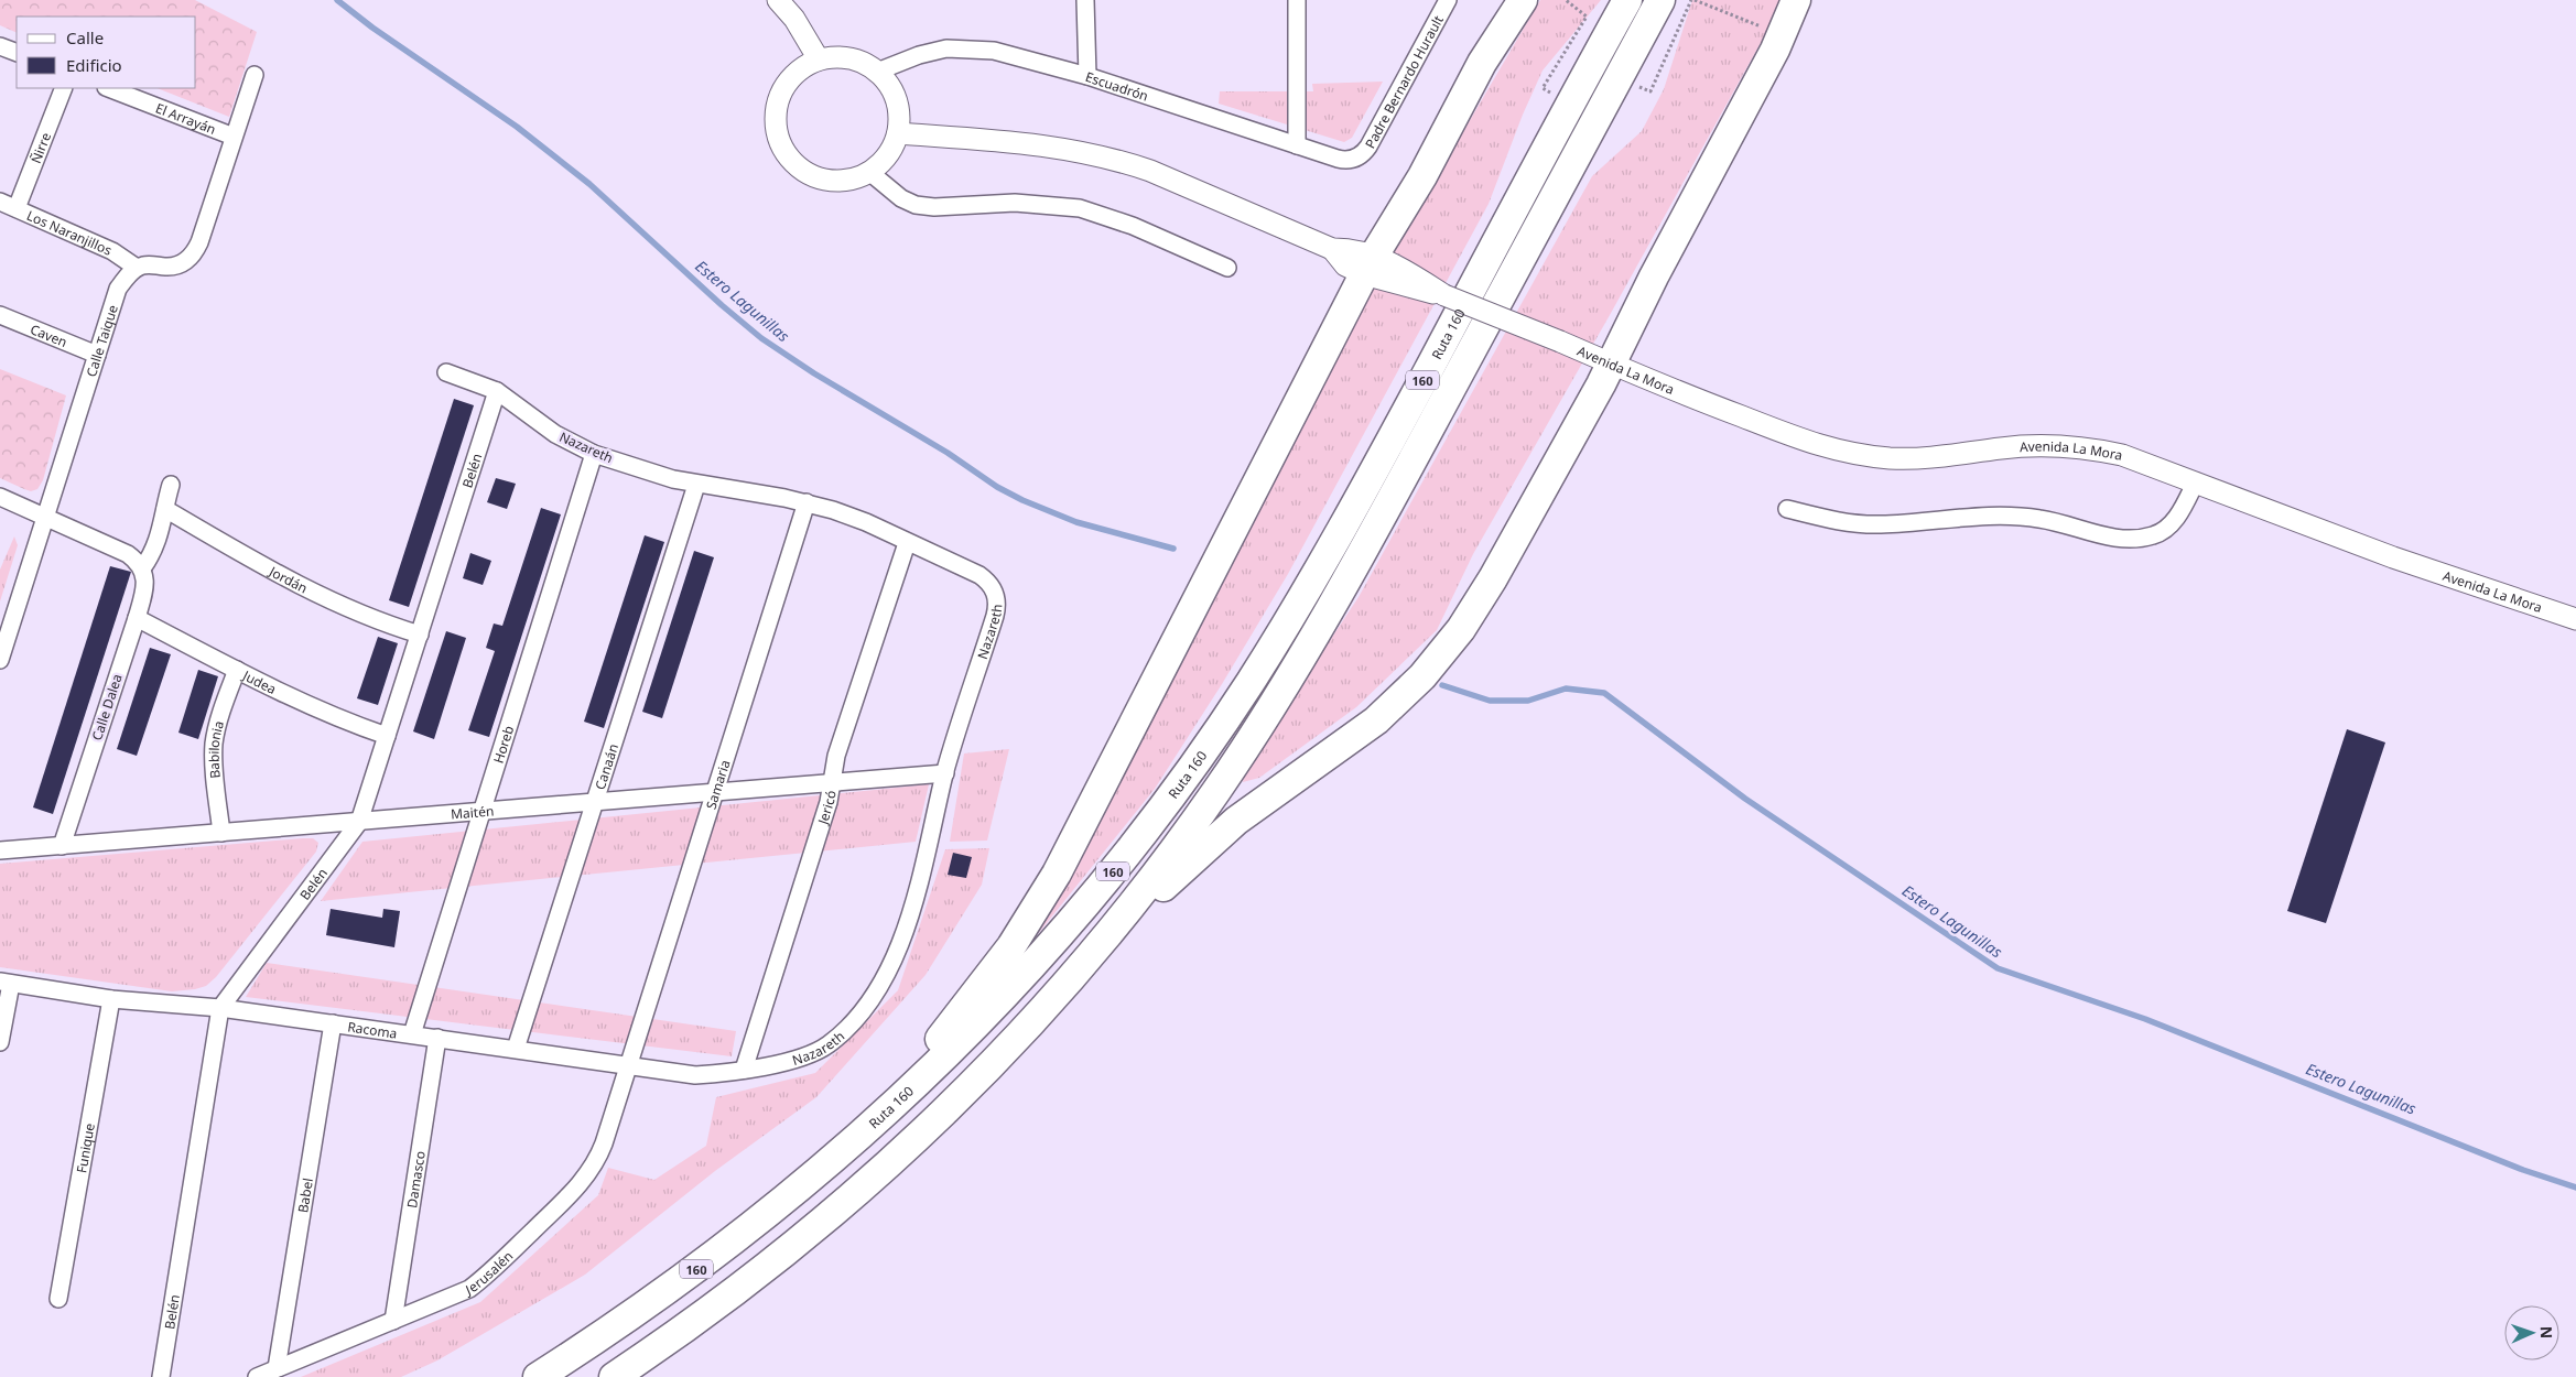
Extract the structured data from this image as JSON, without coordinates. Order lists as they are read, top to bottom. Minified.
{"streets":{"highway":["Ruta 160","160"],"street":["Padre Bernardo Hurault","Escuadrón","El Arrayán","Ñirre","Los Naranjillos","Caven","Calle Taique","Avenida La Mora","Nazareth","Belén","Jordán","Judea","Calle Dalea","Horeb","Babilonia","Canaán","Samaria","Jericó","Maitén","Racoma","Funique","Damasco","Babel","Jerusalén"]},"crossings":[["Padre Bernardo Hurault","Escuadrón"],["Ñirre","Los Naranjillos"],["Los Naranjillos","Calle Taique"],["Caven","Calle Taique"],["Nazareth","Belén"],["Nazareth","Horeb"],["Nazareth","Canaán"],["Nazareth","Samaria"],["Nazareth","Jericó"],["Nazareth","Maitén"],["Nazareth","Racoma"],["Belén","Jordán"],["Belén","Judea"],["Belén","Maitén"],["Belén","Racoma"],["Judea","Calle Dalea"],["Judea","Babilonia"],["Calle Dalea","Maitén"],["Horeb","Maitén"],["Horeb","Racoma"],["Babilonia","Maitén"],["Canaán","Maitén"],["Canaán","Racoma"],["Samaria","Maitén"],["Samaria","Racoma"],["Samaria","Jerusalén"],["Jericó","Maitén"],["Jericó","Racoma"],["Racoma","Funique"],["Racoma","Damasco"],["Racoma","Babel"],["Racoma","Jerusalén"],["Damasco","Jerusalén"],["Babel","Jerusalén"]],"water":["Estero Lagunillas"],"legend":["Calle","Edificio"],"north":"right"}
